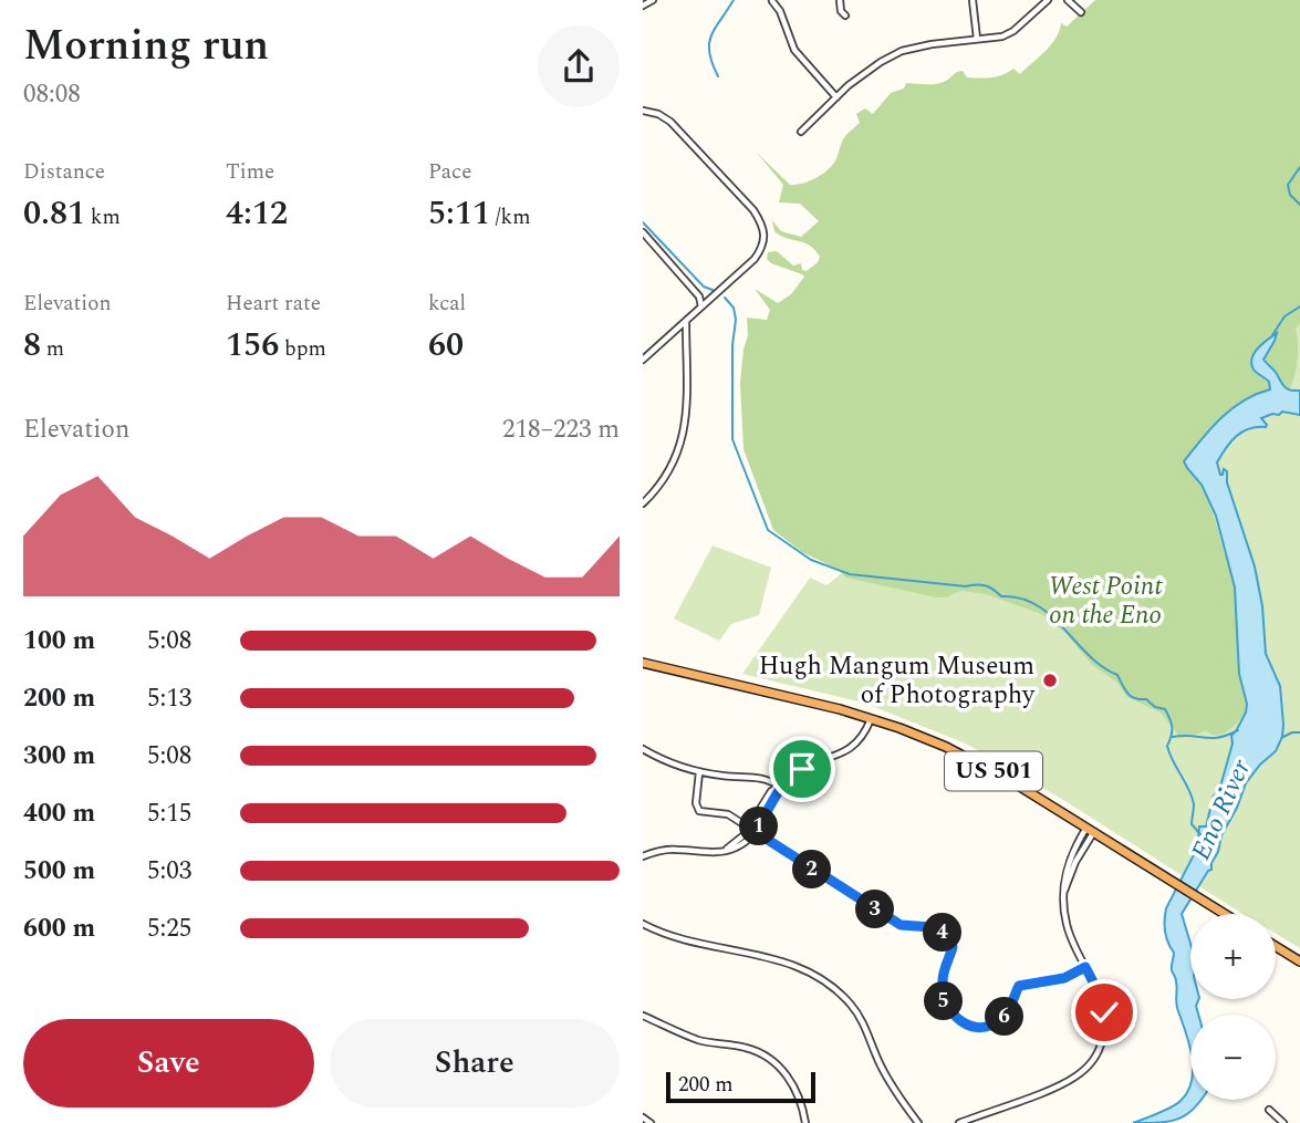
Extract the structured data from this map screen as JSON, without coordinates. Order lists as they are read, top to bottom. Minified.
{"streets":{"highway":["US 501"]},"water":["Eno River"],"parks":["West Point on the Eno"],"places":["Hugh Mangum Museum of Photography"],"scale_bar":"200 m","page":{"heading":["Morning run","08:08"],"stats":[["Distance","0.81 km"],["Time","4:12"],["Pace","5:11 /km"],["Elevation","8 m"],["Heart rate","156 bpm"],["kcal","60"]],"chart":["Elevation","218–223 m"],"list":[{"name":"100 m","note":"5:08"},{"name":"200 m","note":"5:13"},{"name":"300 m","note":"5:08"},{"name":"400 m","note":"5:15"},{"name":"500 m","note":"5:03"},{"name":"600 m","note":"5:25"}],"pins":["1","2","3","4","5","6"],"map_buttons":["+","−"],"buttons":["Save","Share"],"scale":"200 m"}}
